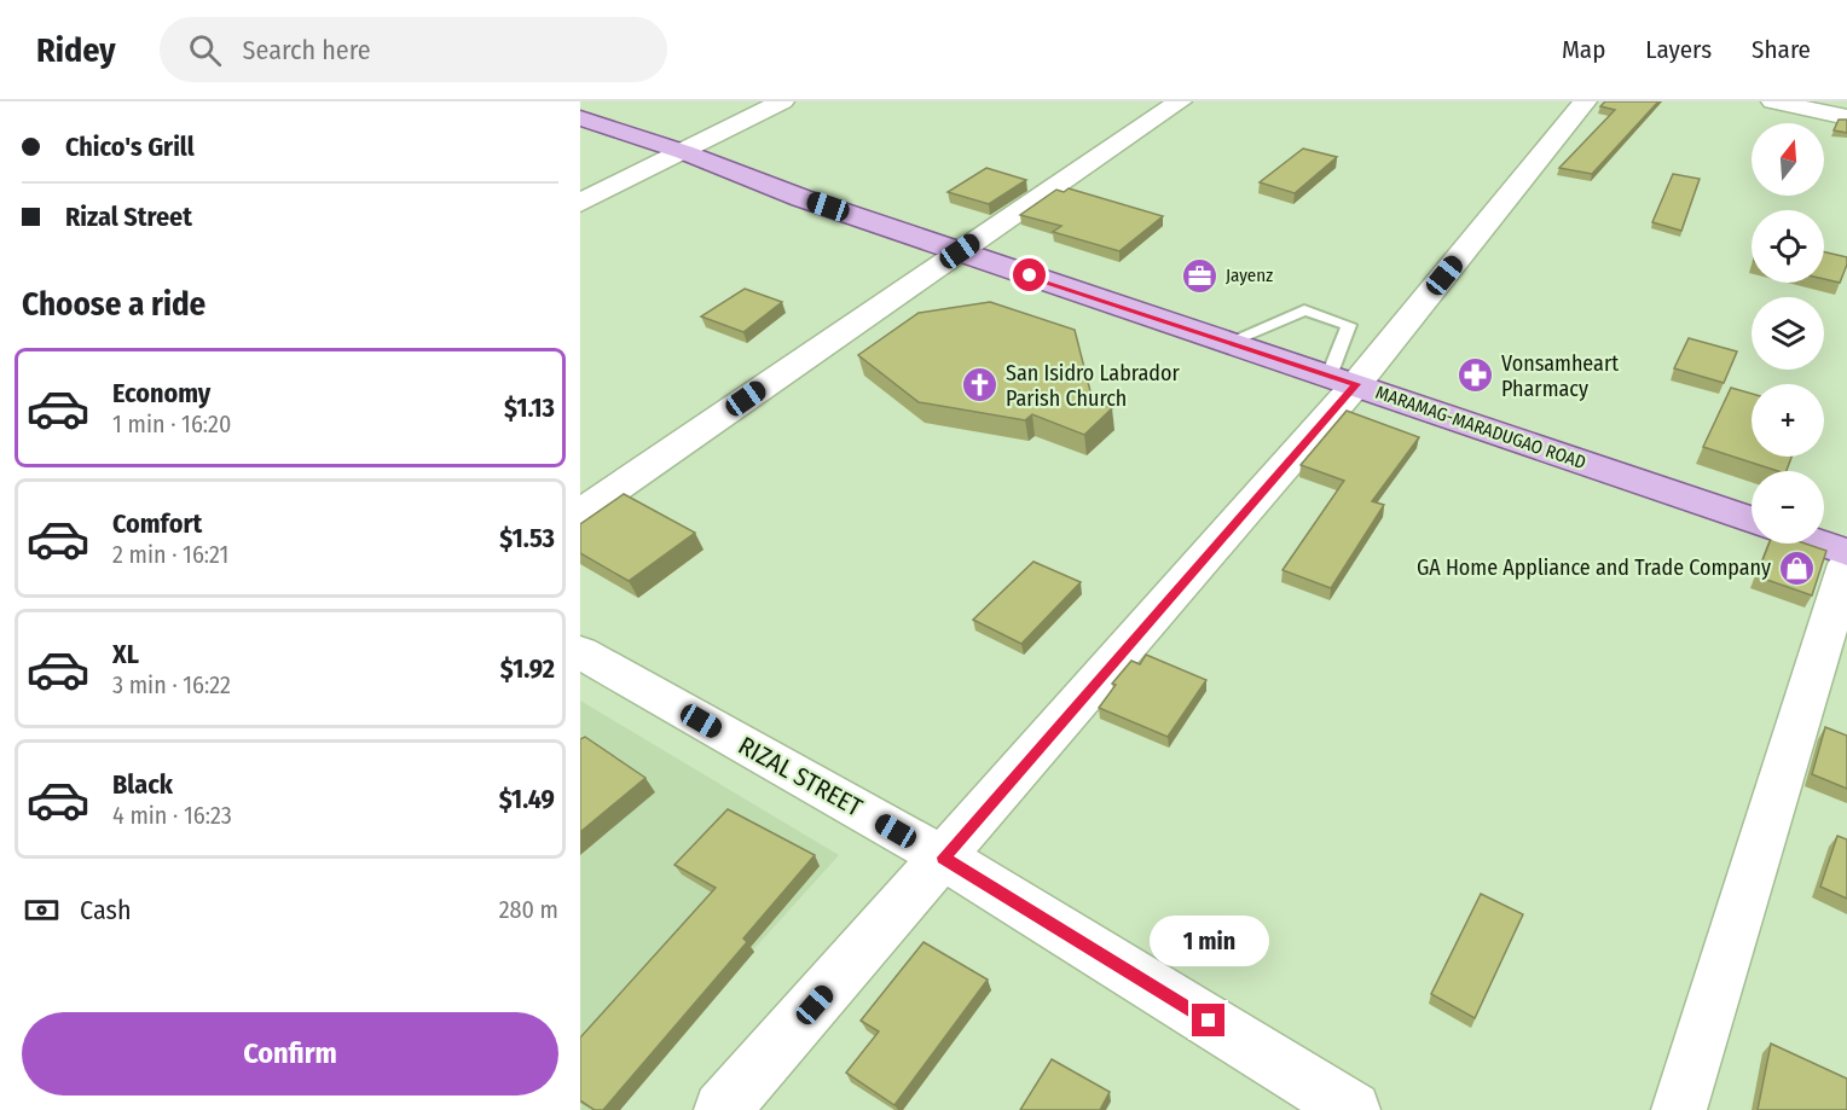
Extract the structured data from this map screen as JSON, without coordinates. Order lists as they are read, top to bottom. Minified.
{"streets":{"main road":["MARAMAG-MARADUGAO ROAD"],"street":["RIZAL STREET"]},"places":{"office":["Jayenz"],"pharmacy":["Vonsamheart Pharmacy"],"church":["San Isidro Labrador Parish Church"],"shop":["GA Home Appliance and Trade Company"]},"north":"top","page":{"header":"Ridey","search":"Search here","nav":["Map","Layers","Share"],"banner":["Chico's Grill","Rizal Street"],"map_buttons":["+","−"],"heading":"Choose a ride","list":[{"name":"Economy","note":"1 min · 16:20","value":"$1.13"},{"name":"Comfort","note":"2 min · 16:21","value":"$1.53"},{"name":"XL","note":"3 min · 16:22","value":"$1.92"},{"name":"Black","note":"4 min · 16:23","value":"$1.49"}],"pay":["Cash","280 m"],"bubble":"1 min","buttons":"Confirm"}}
